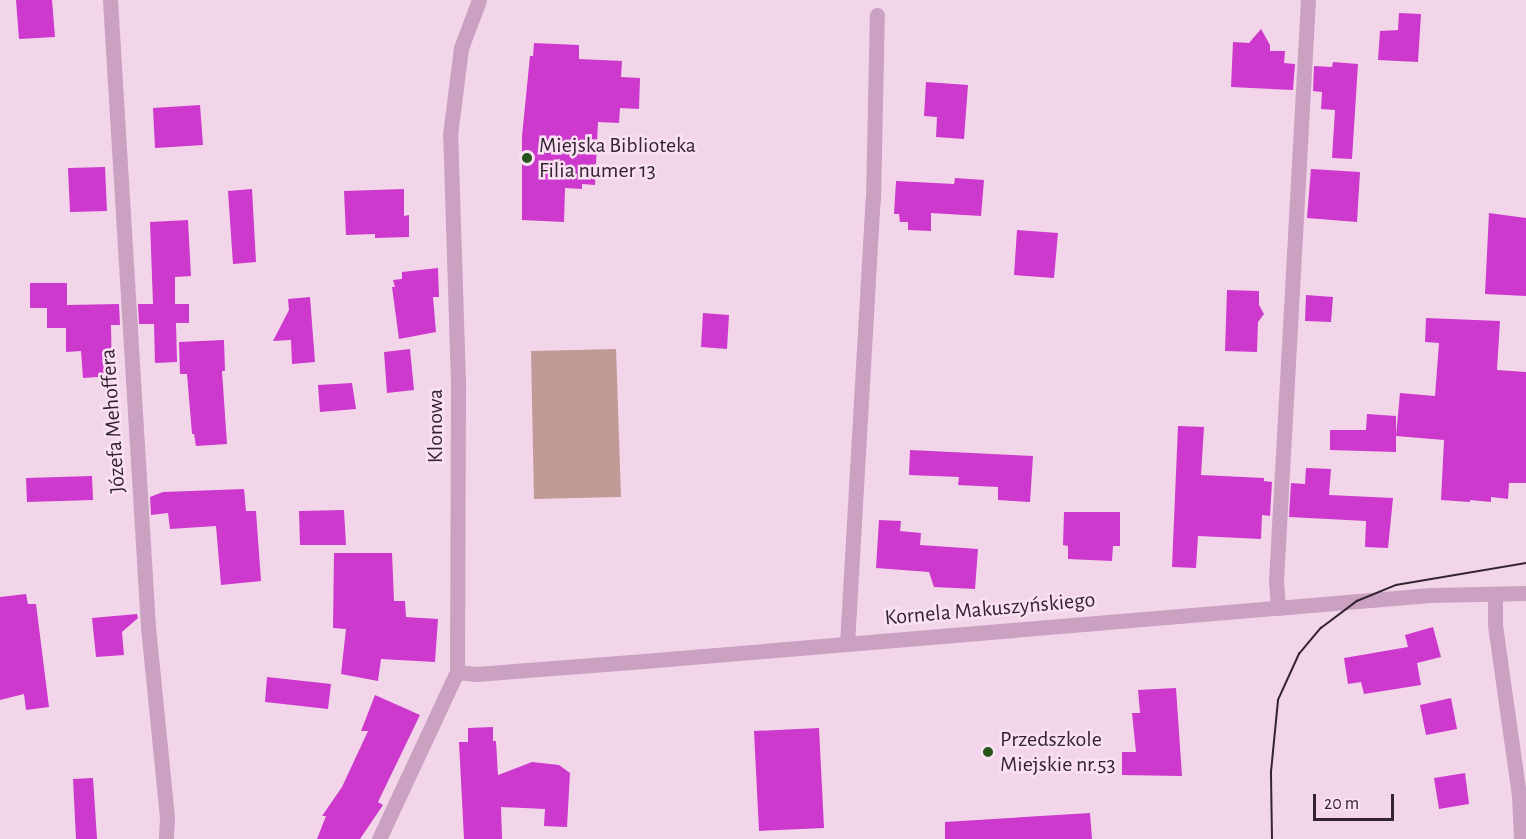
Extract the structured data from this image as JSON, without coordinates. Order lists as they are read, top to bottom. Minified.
{"streets":{"street":["Józefa Mehoffera","Klonowa","Kornela Makuszyńskiego"]},"crossings":[["Klonowa","Kornela Makuszyńskiego"]],"places":["Miejska Biblioteka Filia numer 13","Przedszkole Miejskie nr.53"],"scale_bar":"20 m"}
